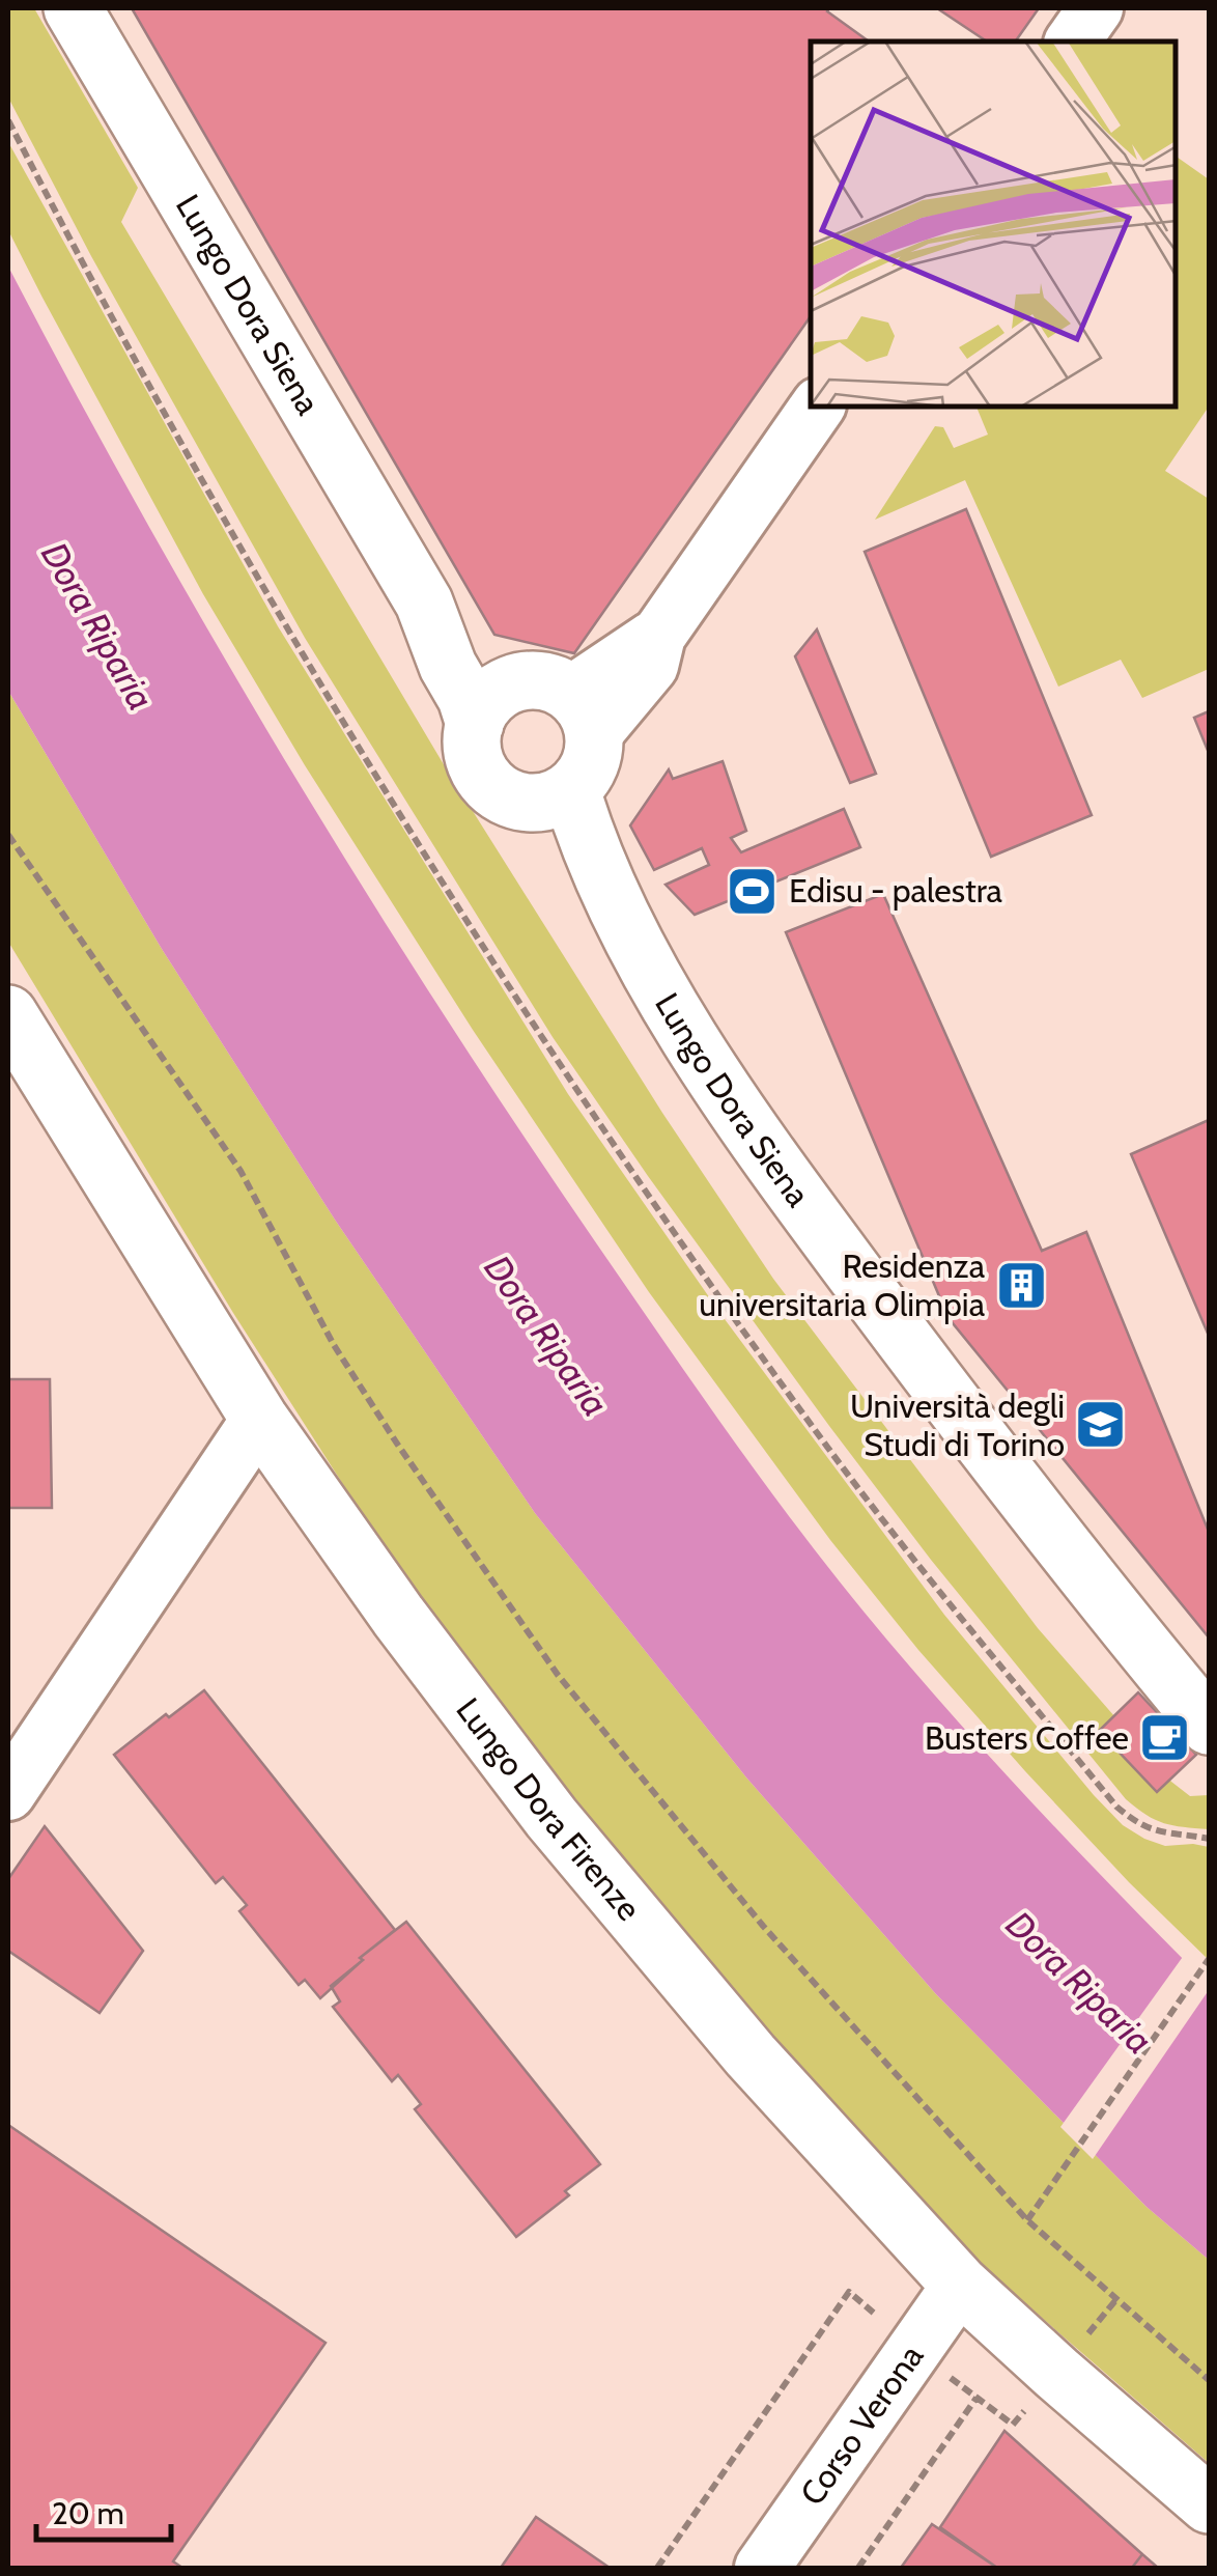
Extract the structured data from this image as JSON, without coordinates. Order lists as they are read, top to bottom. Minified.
{"streets":{"street":["Lungo Dora Siena","Lungo Dora Firenze","Corso Verona"]},"crossings":[["Lungo Dora Firenze","Corso Verona"]],"water":["Dora Riparia"],"places":{"sports":["Edisu - palestra"],"building":["Residenza universitaria Olimpia"],"school or university":["Università degli Studi di Torino"],"cafe":["Busters Coffee"]},"scale_bar":"20 m"}
